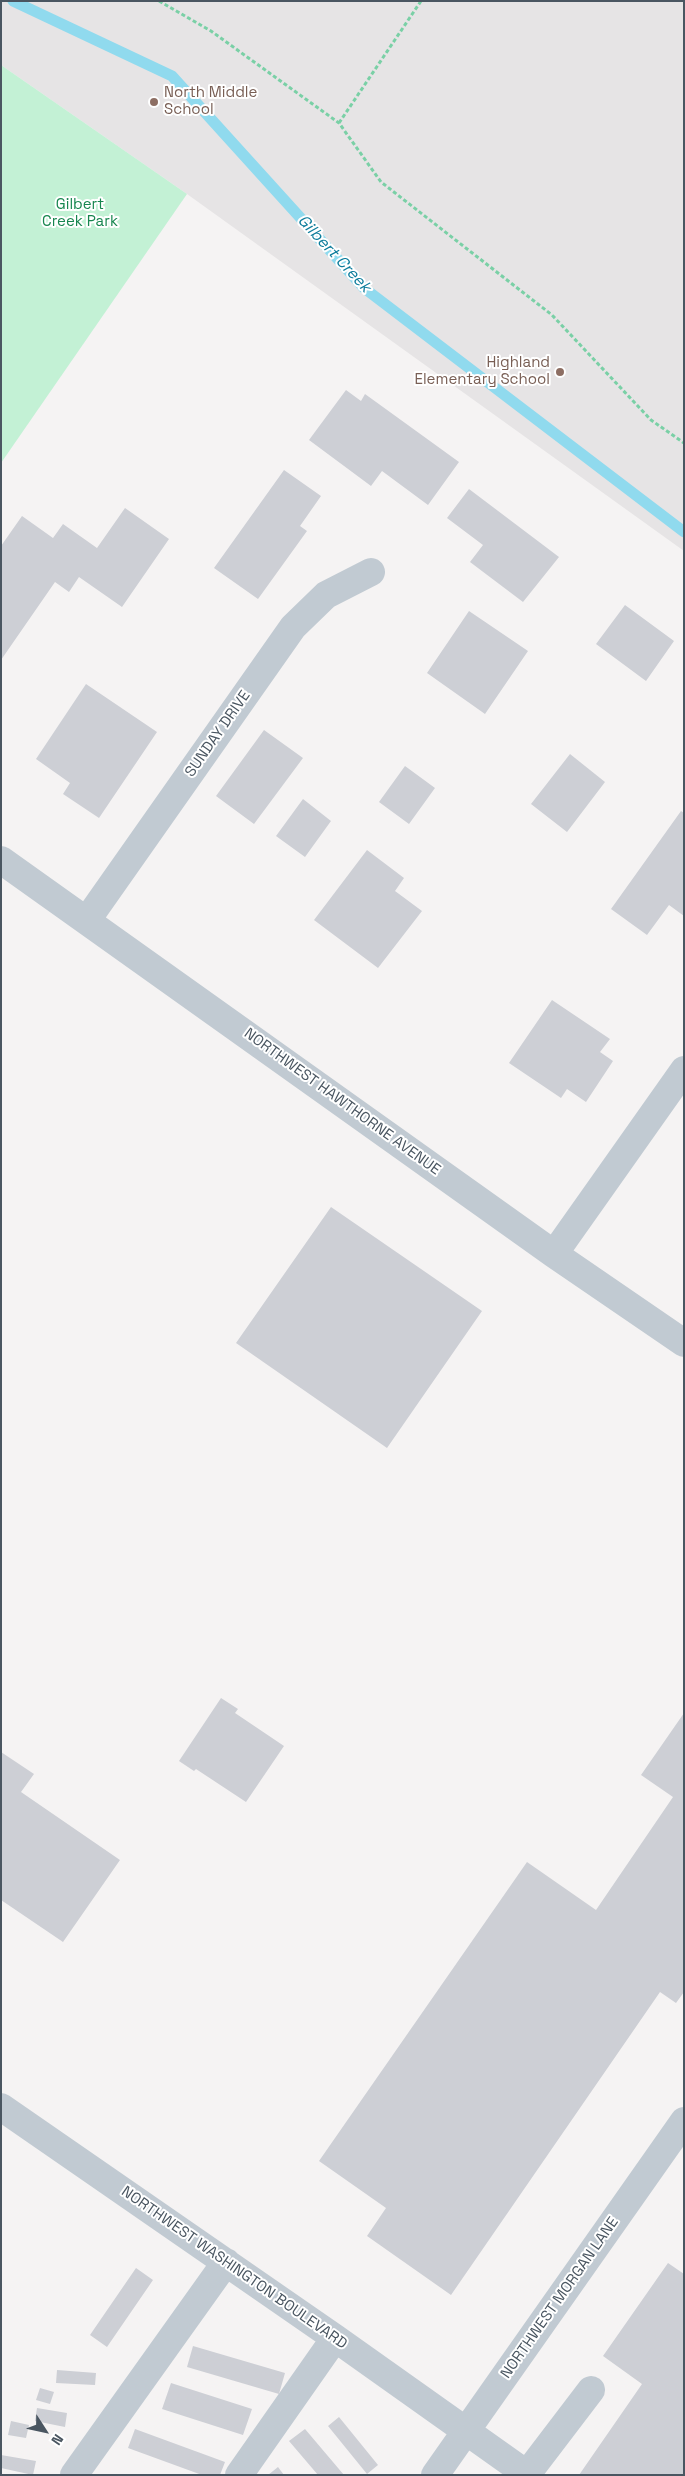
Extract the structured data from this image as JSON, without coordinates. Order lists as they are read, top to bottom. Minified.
{"streets":{"street":["SUNDAY DRIVE","NORTHWEST HAWTHORNE AVENUE","NORTHWEST WASHINGTON BOULEVARD","NORTHWEST MORGAN LANE"]},"crossings":[["SUNDAY DRIVE","NORTHWEST HAWTHORNE AVENUE"],["NORTHWEST WASHINGTON BOULEVARD","NORTHWEST MORGAN LANE"]],"water":["Gilbert Creek"],"parks":["Gilbert Creek Park"],"places":["North Middle School","Highland Elementary School"],"north":"bottom right"}
